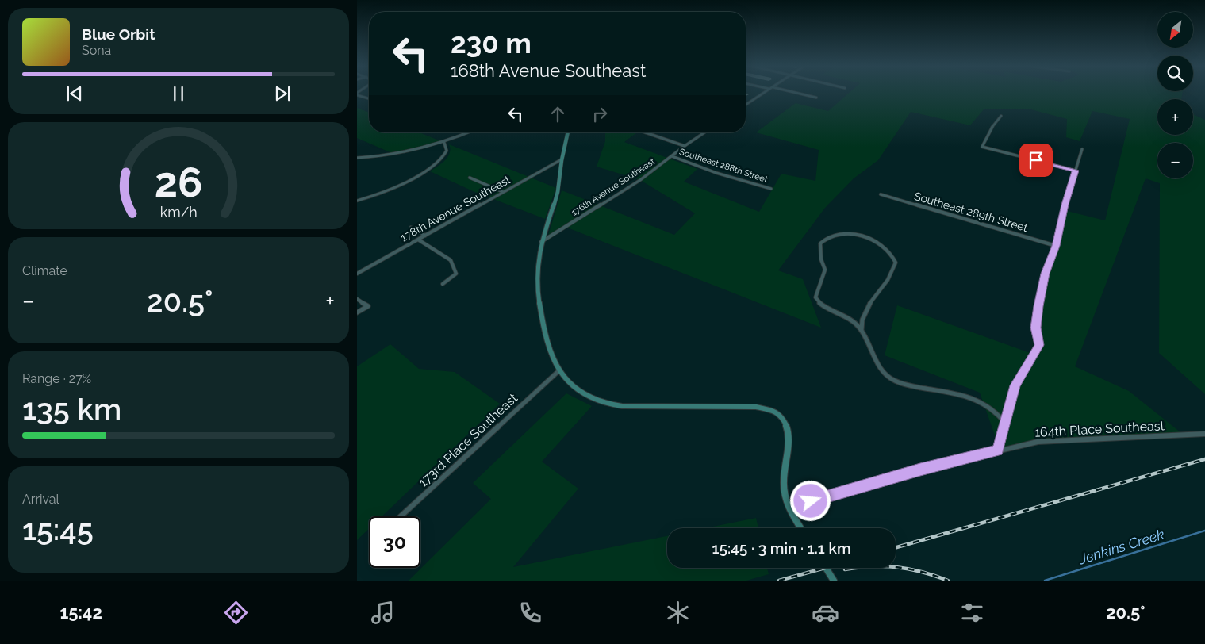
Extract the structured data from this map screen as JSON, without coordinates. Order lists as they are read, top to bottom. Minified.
{"streets":{"street":["Southeast 288th Street","176th Avenue Southeast","178th Avenue Southeast","Southeast 289th Street","164th Place Southeast","173rd Place Southeast"]},"crossings":[["Southeast 288th Street","176th Avenue Southeast"]],"water":["Jenkins Creek"],"north":"bottom left","page":{"map_buttons":["+","−"],"turn":["230 m","168th Avenue Southeast"],"song":["Blue Orbit","Sona"],"tile":["Climate",["Range · 27%","135 km"],["Arrival","15:45"]],"heat":["−","20.5°","+"],"limit":"30","trip":"15:45 · 3 min · 1.1 km","tabs":["15:42","20.5°"],"gauge":["26","km/h"]}}
